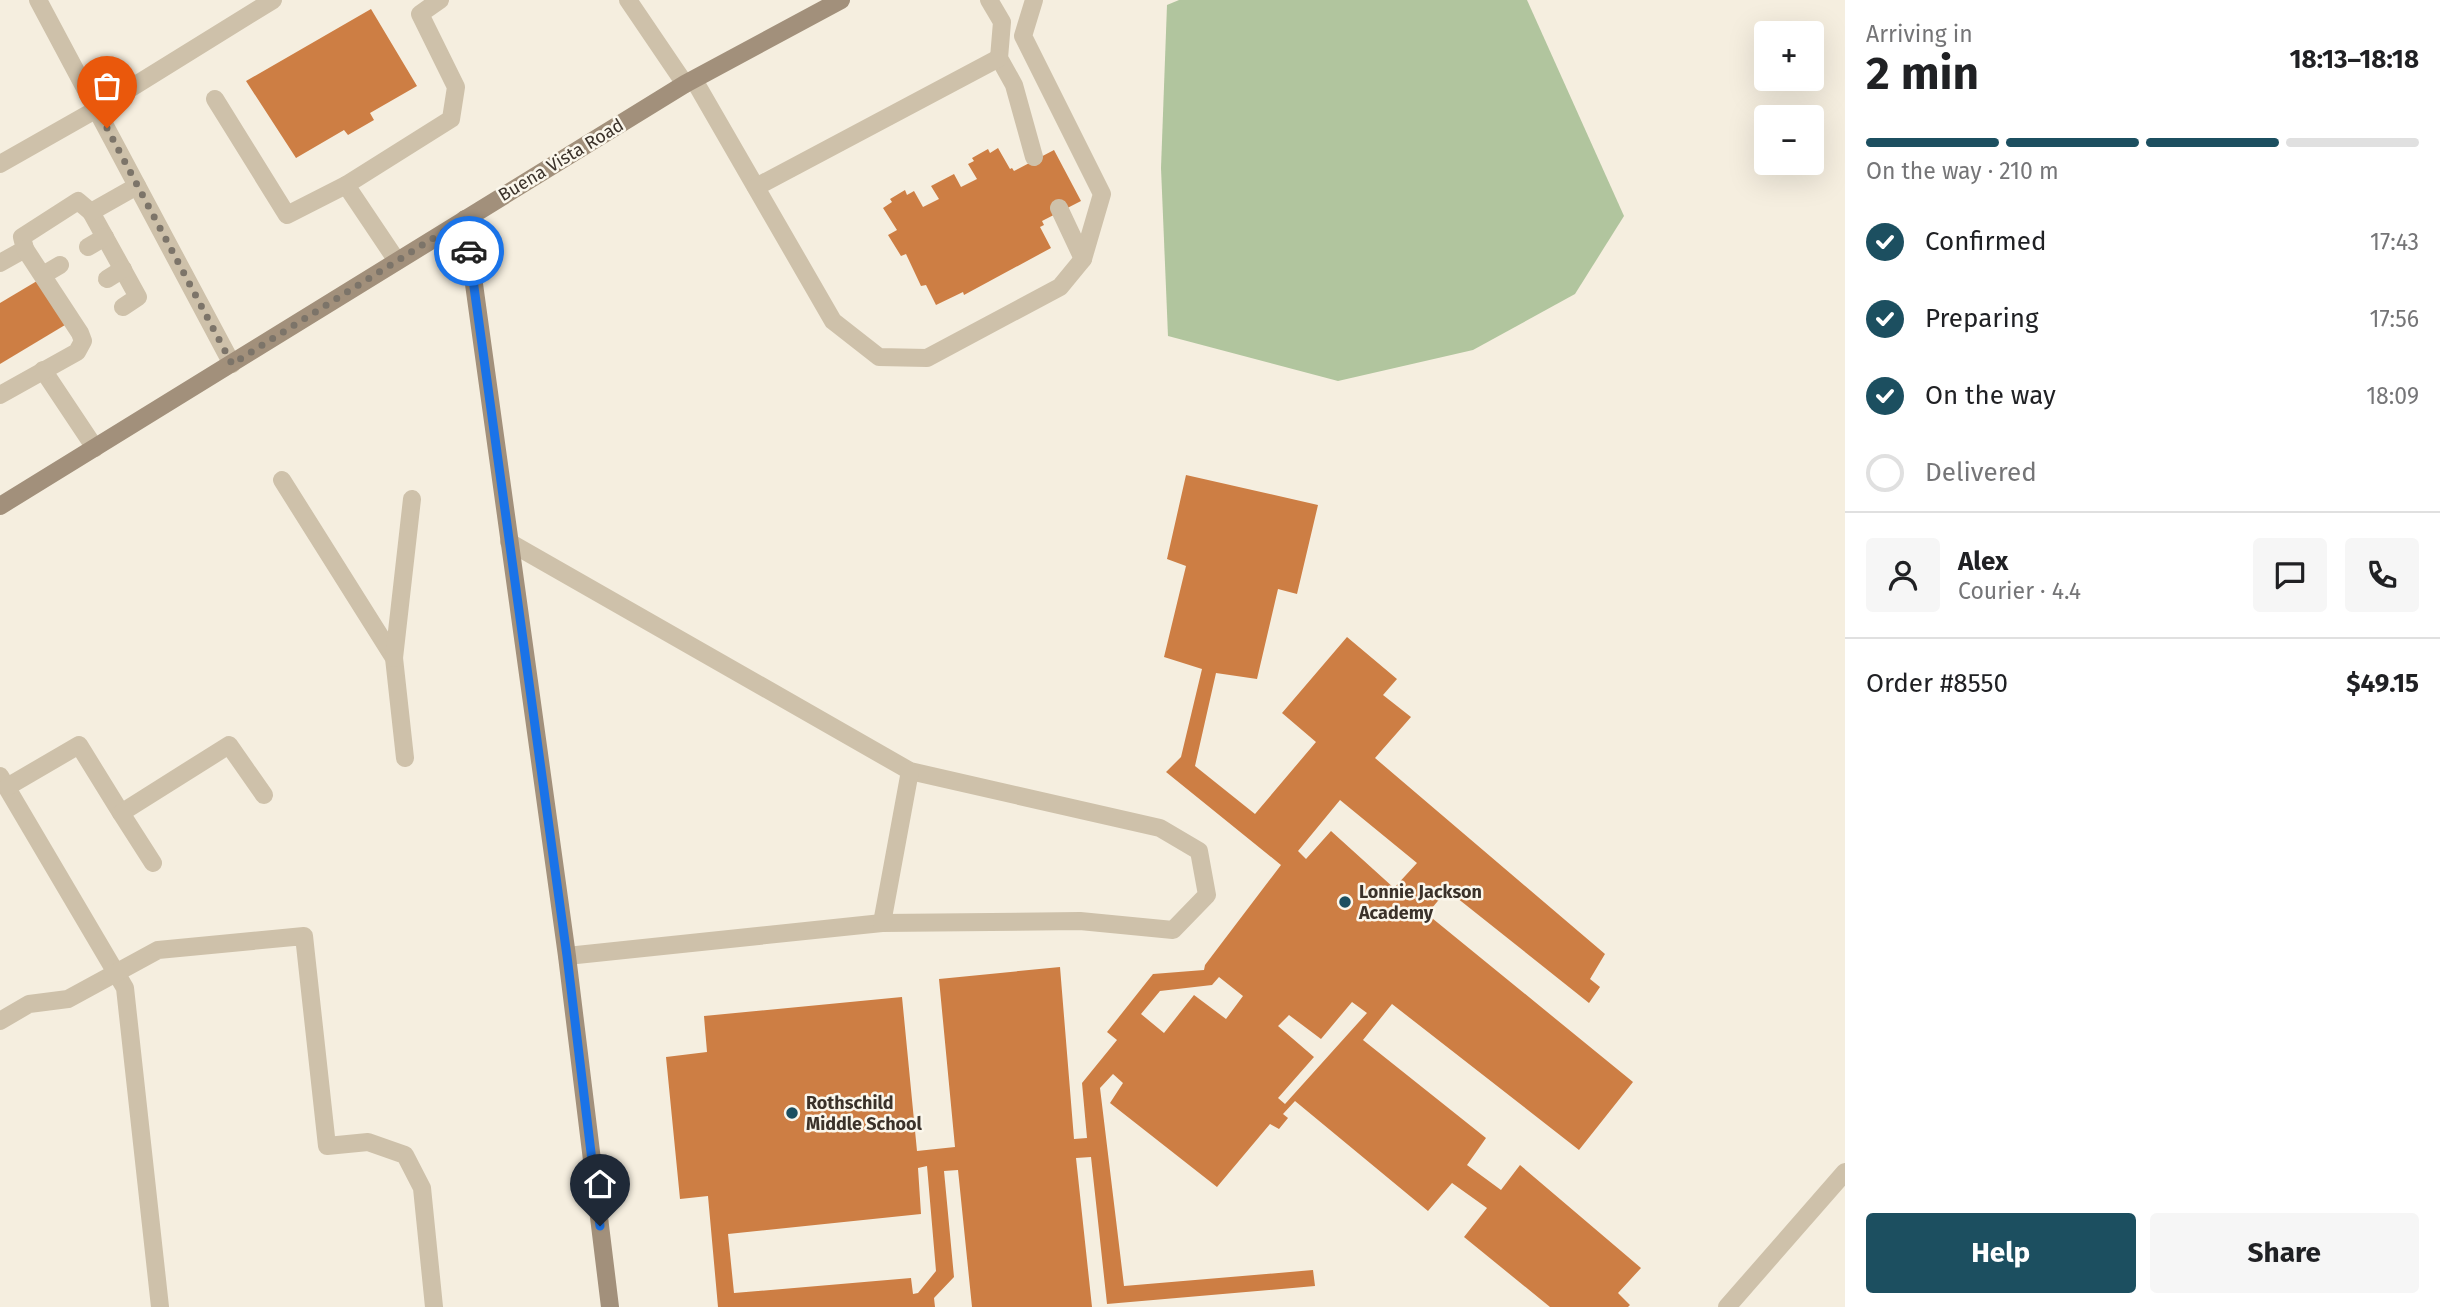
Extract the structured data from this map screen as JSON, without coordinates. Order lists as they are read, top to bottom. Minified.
{"streets":{"street":["Buena Vista Road"]},"places":["Lonnie Jackson Academy","Rothschild Middle School"],"page":{"heading":["2 min","Arriving in","18:13–18:18"],"panel":["Alex","Courier · 4.4","Order #8550","$49.15"],"map_buttons":["+","−"],"bar":"On the way · 210 m","list":[["Confirmed","17:43"],["Preparing","17:56"],["On the way","18:09"],"Delivered"],"buttons":["Help","Share"]}}
